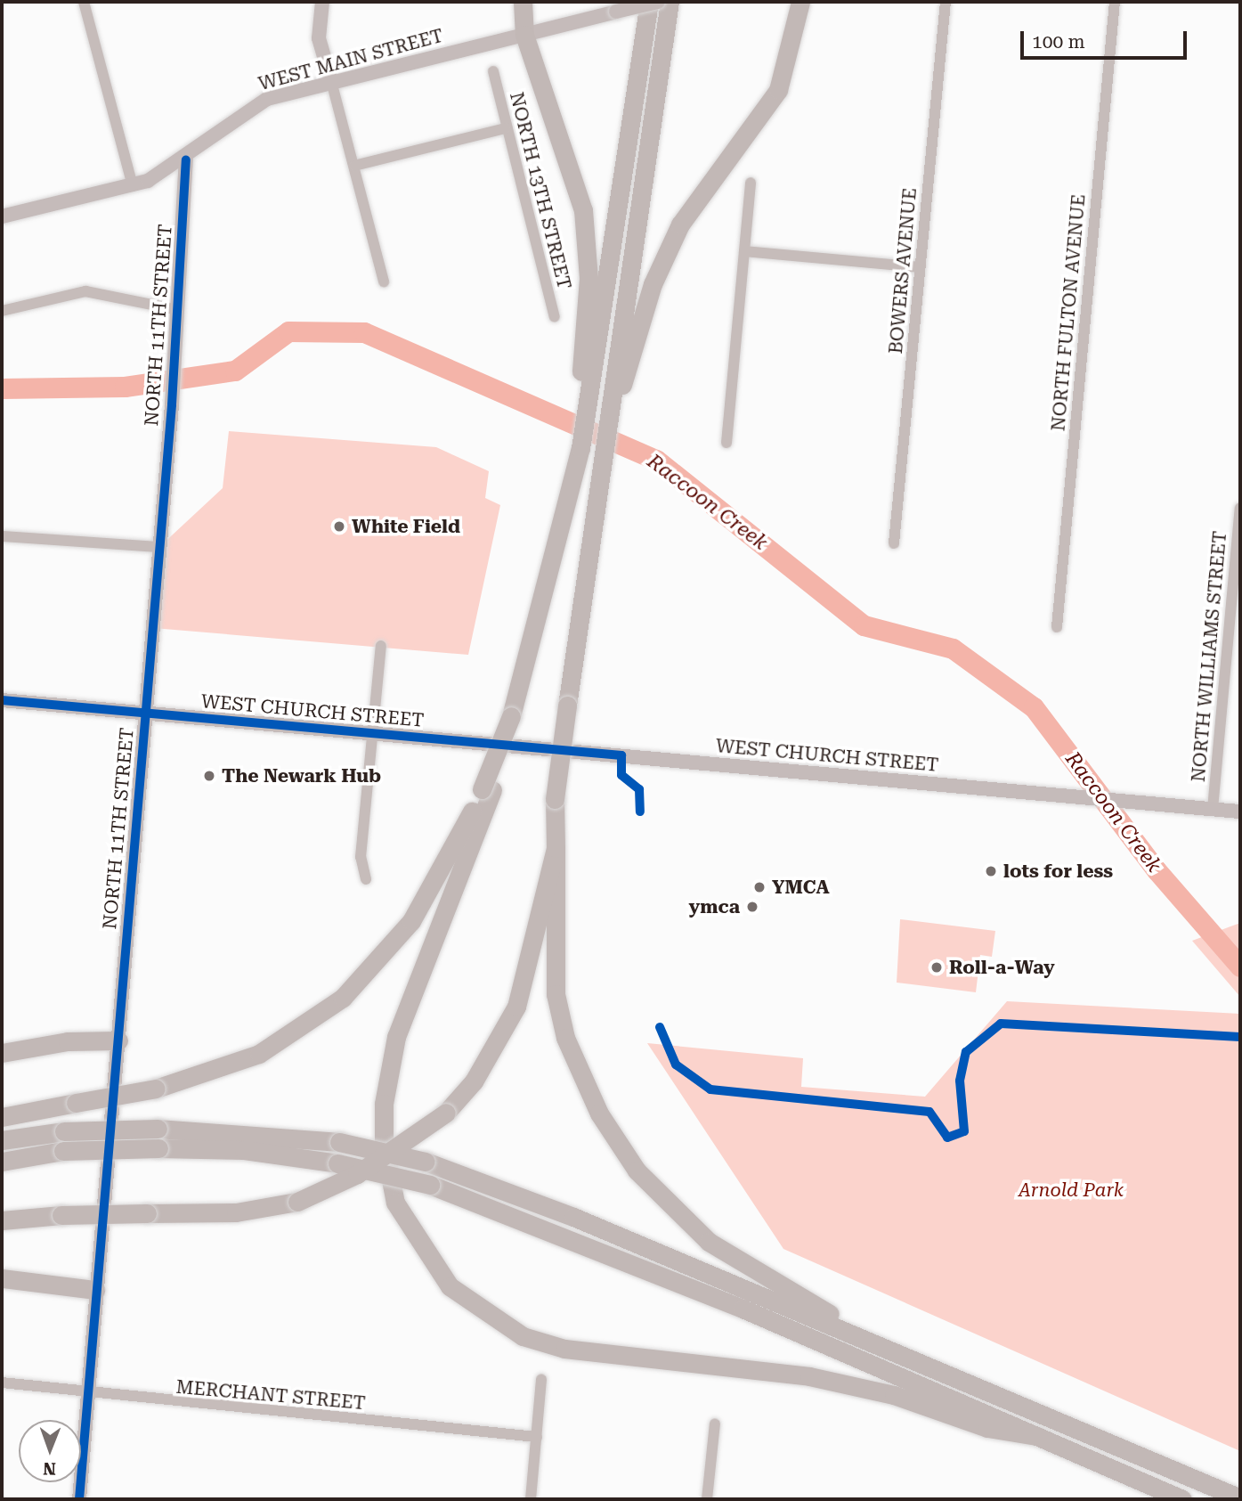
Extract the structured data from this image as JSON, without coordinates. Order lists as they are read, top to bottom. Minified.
{"streets":{"street":["WEST MAIN STREET","NORTH 13TH STREET","BOWERS AVENUE","NORTH FULTON AVENUE","NORTH 11TH STREET","NORTH WILLIAMS STREET","WEST CHURCH STREET","MERCHANT STREET"]},"crossings":[["WEST MAIN STREET","NORTH 11TH STREET"],["NORTH 11TH STREET","WEST CHURCH STREET"],["NORTH 11TH STREET","MERCHANT STREET"],["NORTH WILLIAMS STREET","WEST CHURCH STREET"]],"water":["Raccoon Creek"],"parks":["Arnold Park"],"places":["White Field","The Newark Hub","lots for less","YMCA","ymca","Roll-a-Way"],"scale_bar":"100 m","north":"bottom"}
